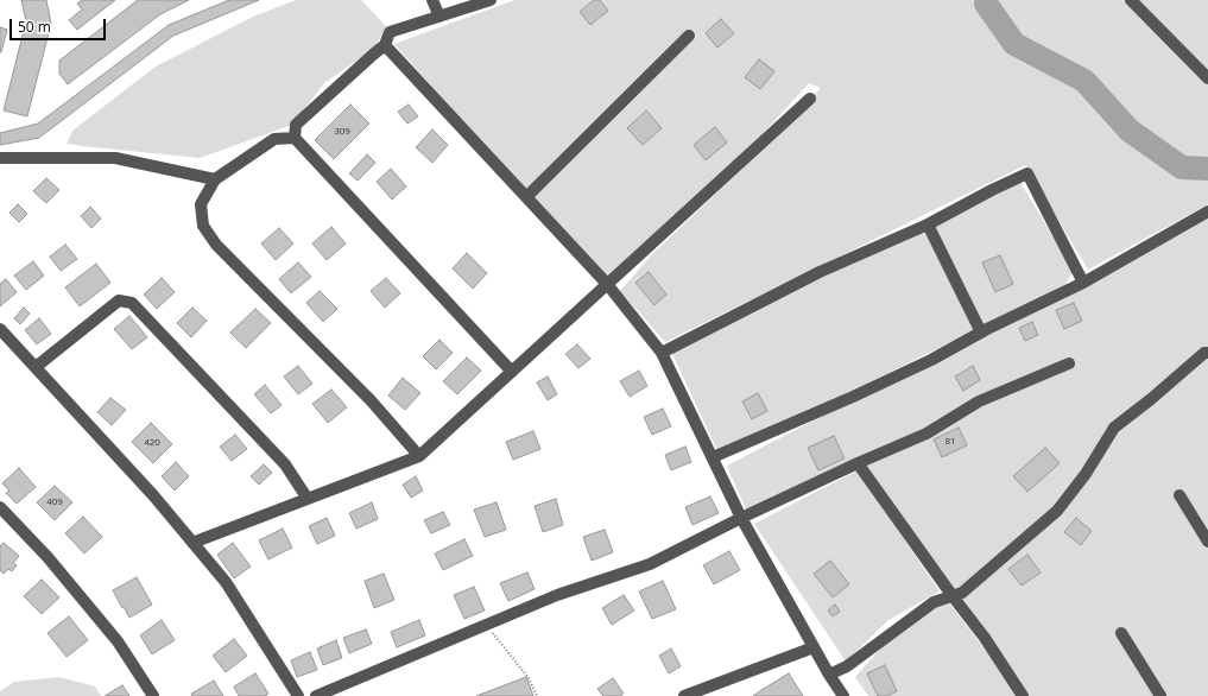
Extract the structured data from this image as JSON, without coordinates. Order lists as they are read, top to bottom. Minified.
{"house_numbers":["309","81","420","409"],"scale_bar":"50 m"}
